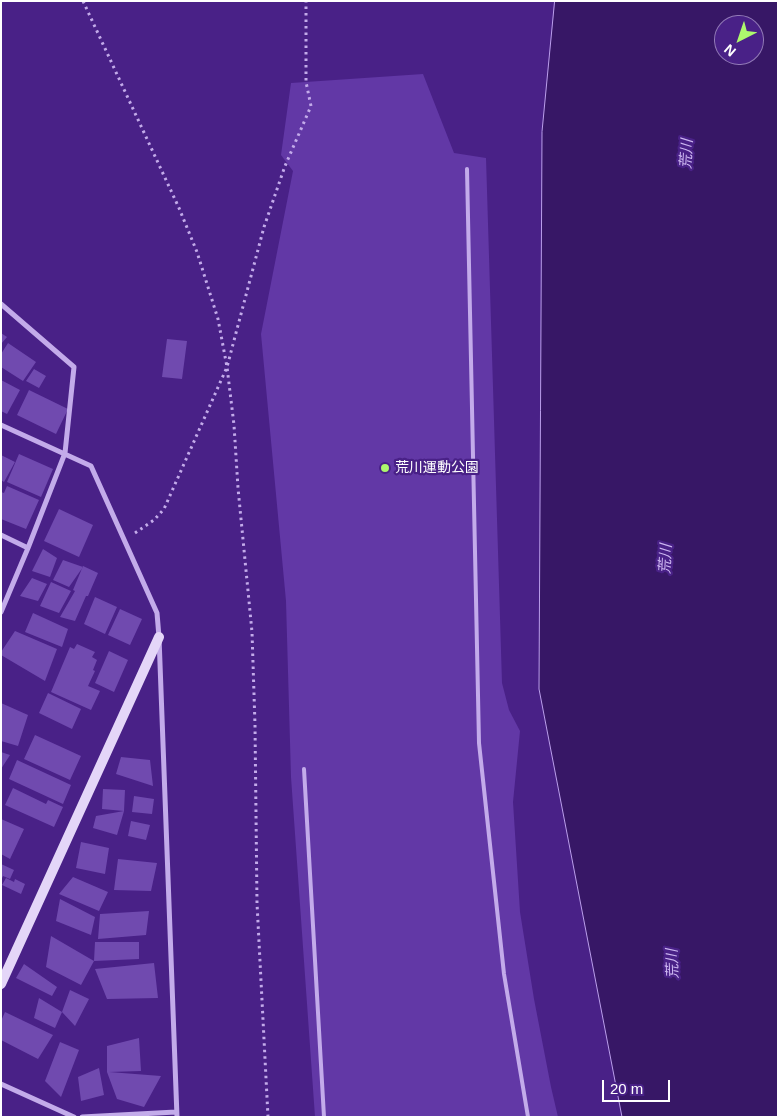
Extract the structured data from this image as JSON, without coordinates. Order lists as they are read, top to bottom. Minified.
{"water":["荒川"],"places":["荒川運動公園"],"scale_bar":"20 m","north":"bottom left"}
